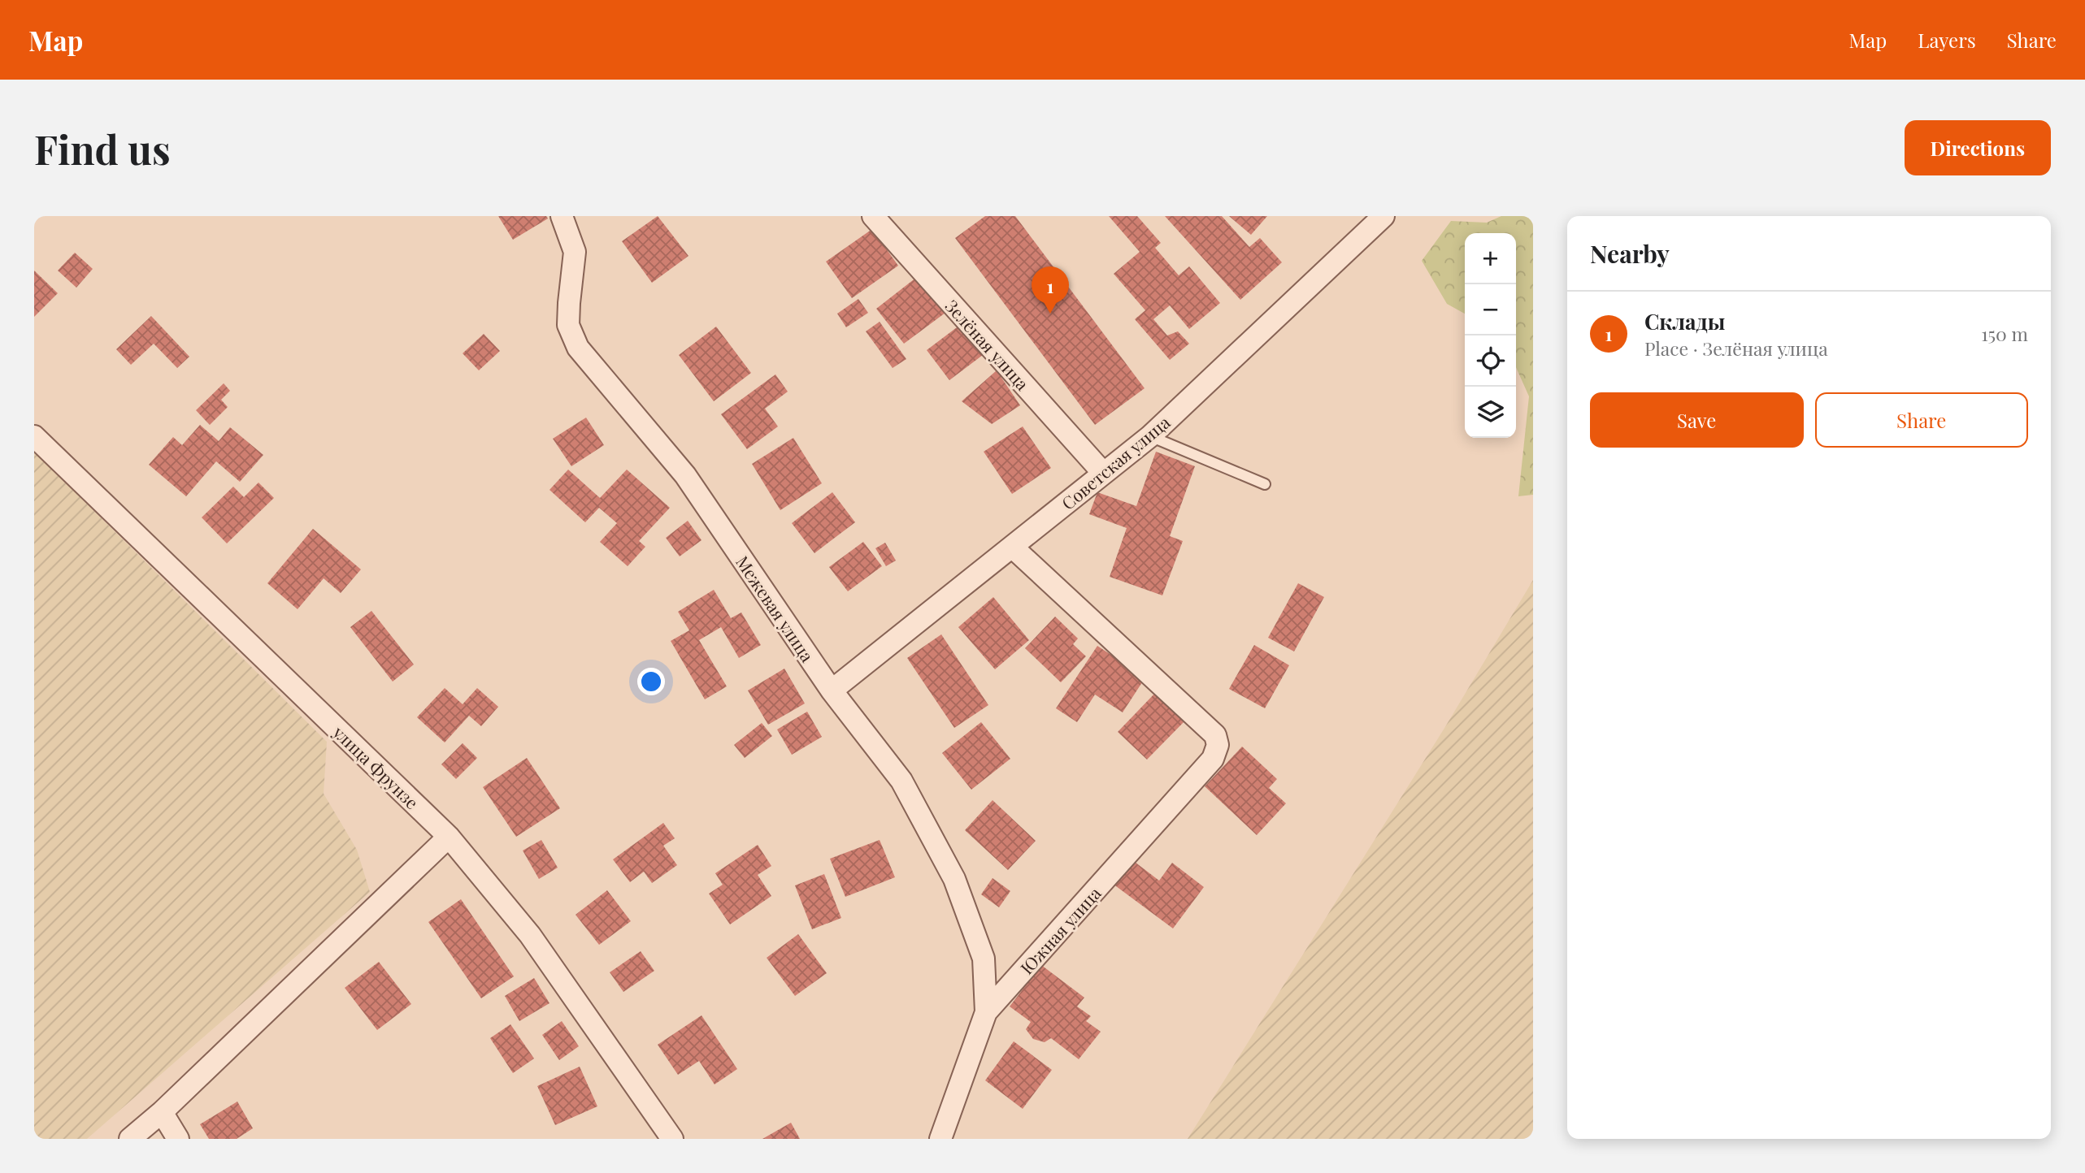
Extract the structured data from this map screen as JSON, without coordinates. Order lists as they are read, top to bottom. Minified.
{"streets":{"street":["Зелёная улица","Советская улица","Межевая улица","улица Фрунзе","Южная улица"]},"crossings":[["Зелёная улица","Советская улица"],["Советская улица","Межевая улица"],["Советская улица","Южная улица"],["Межевая улица","Южная улица"]],"page":{"header":"Map","nav":["Map","Layers","Share"],"buttons":["Directions",["Save","Share"]],"title":"Find us","heading":"Nearby","map_buttons":["+","−"],"pins":"1","list":[{"mark":"1","name":"Склады","note":"Place · Зелёная улица","value":"150 m"}]}}
